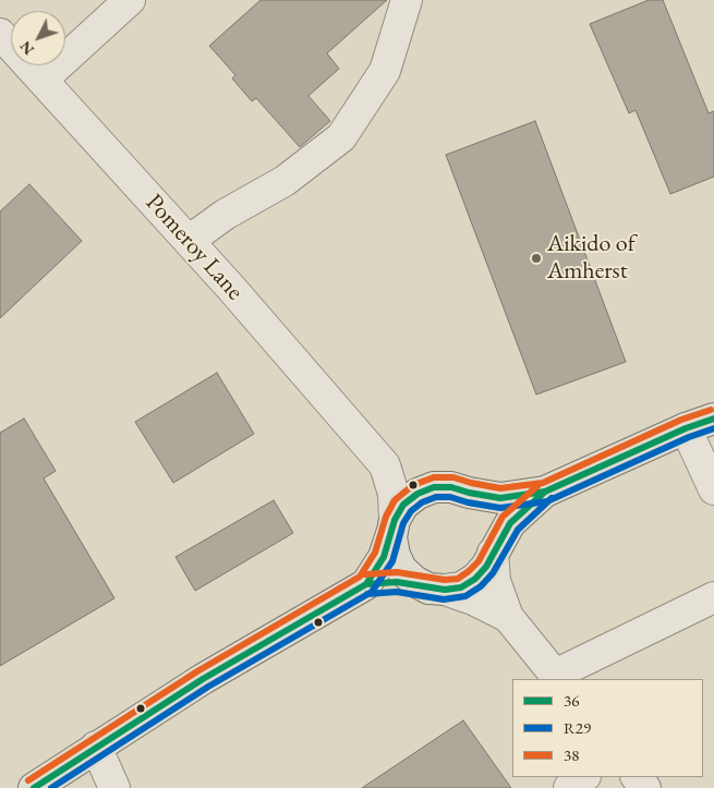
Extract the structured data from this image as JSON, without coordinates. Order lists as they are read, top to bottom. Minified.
{"streets":{"street":["Pomeroy Lane"]},"places":["Aikido of Amherst"],"lines":["transit line 38","transit line 36","transit line R29"],"legend":["36","R29","38"],"north":"bottom left"}
